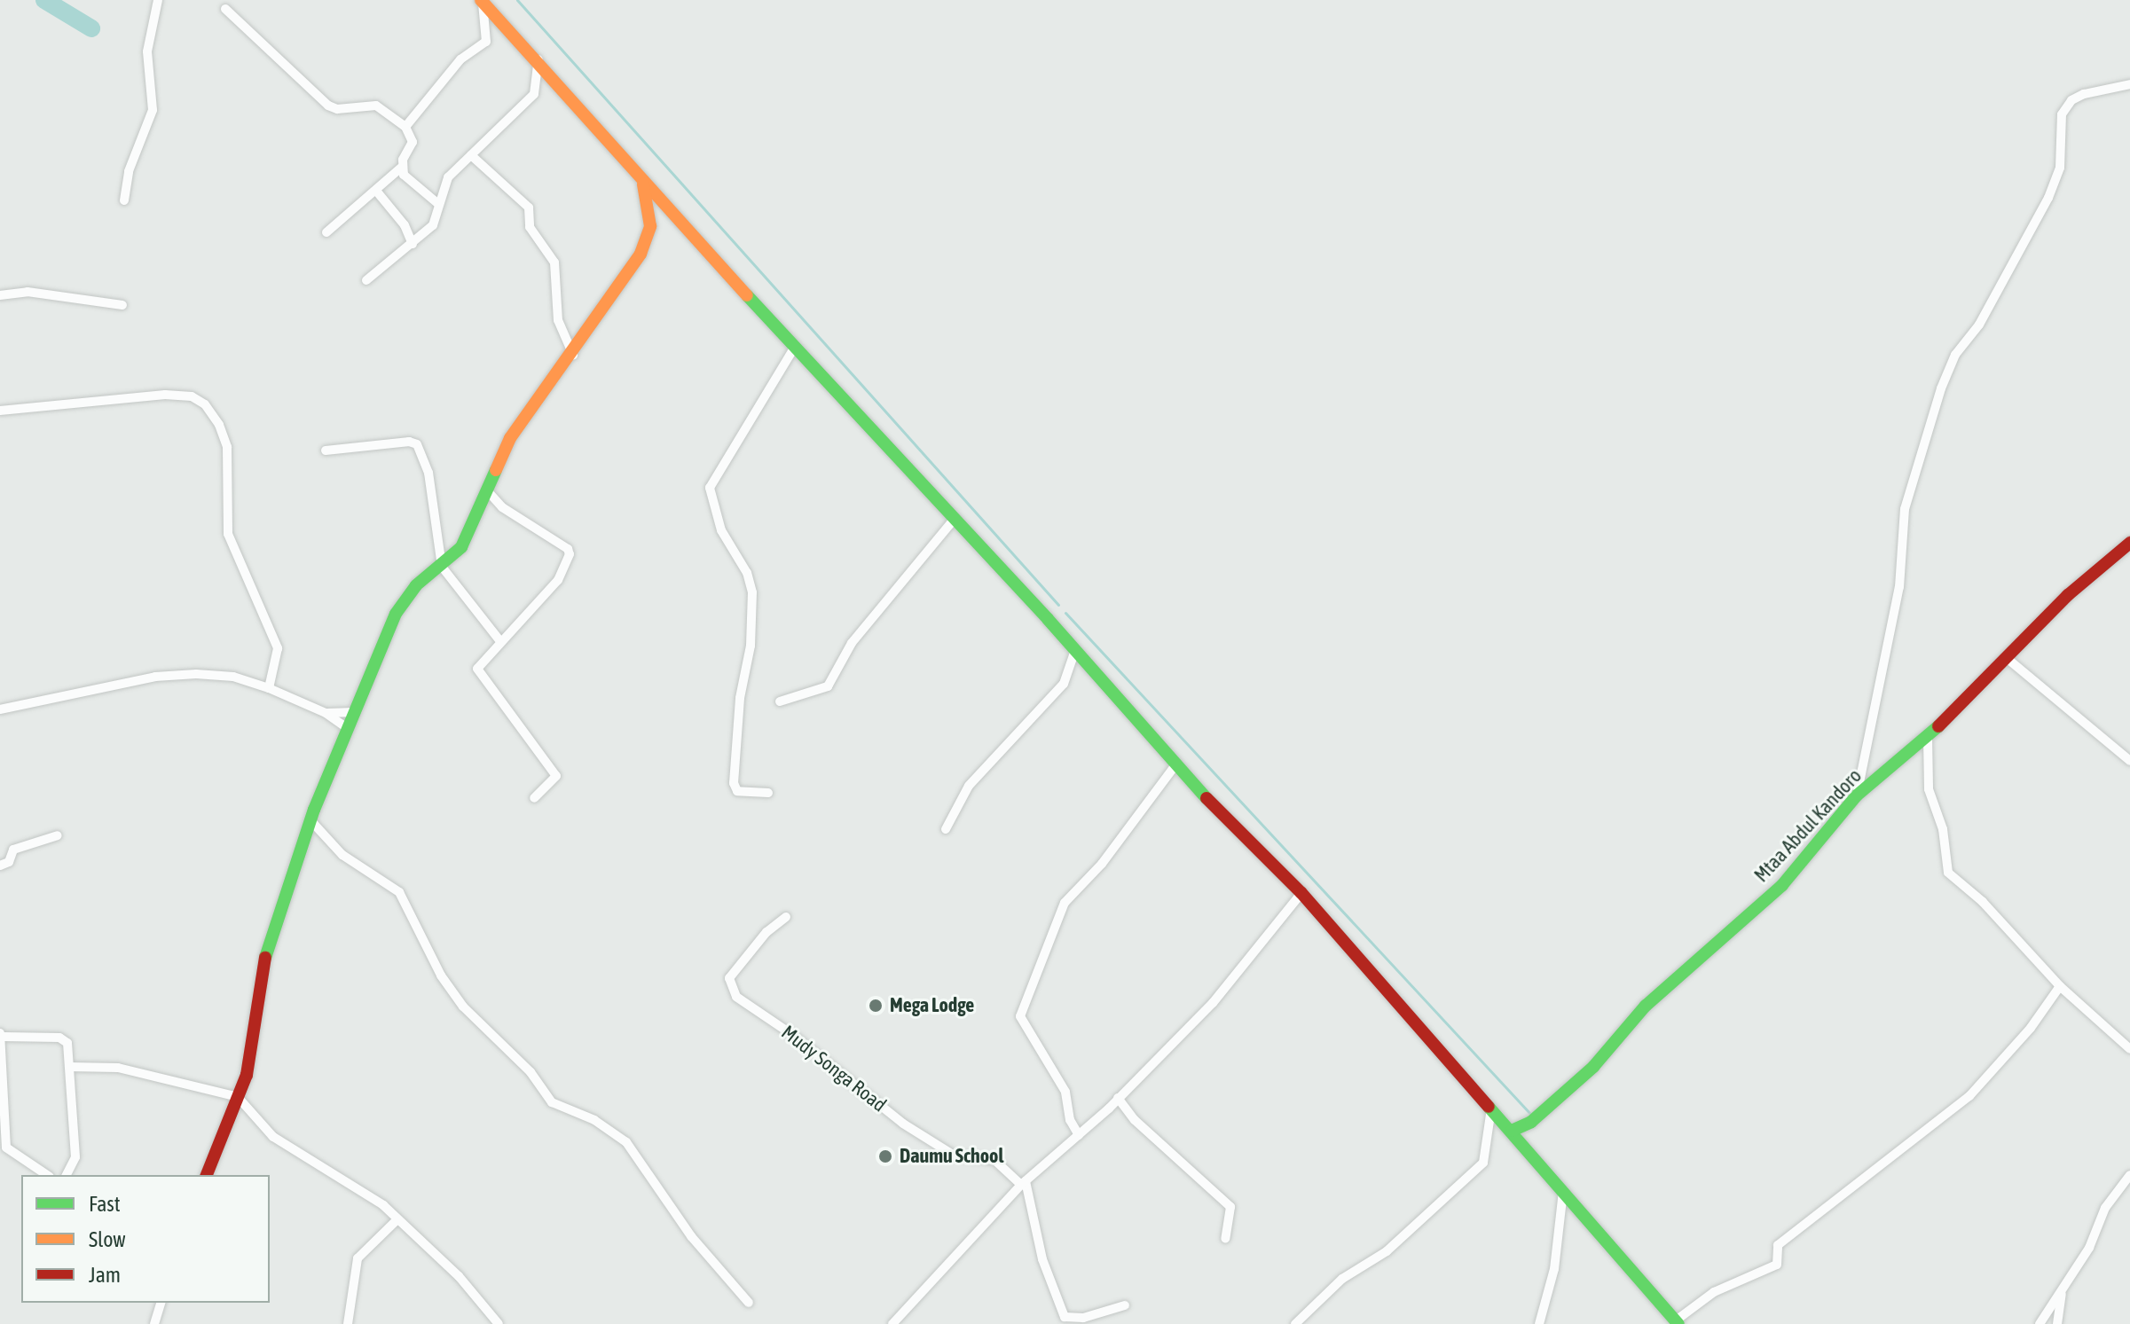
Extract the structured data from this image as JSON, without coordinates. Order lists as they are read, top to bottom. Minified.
{"streets":{"street":["Mtaa Abdul Kandoro","Mudy Songa Road"]},"places":["Mega Lodge","Daumu School"],"legend":["Fast","Slow","Jam"]}
